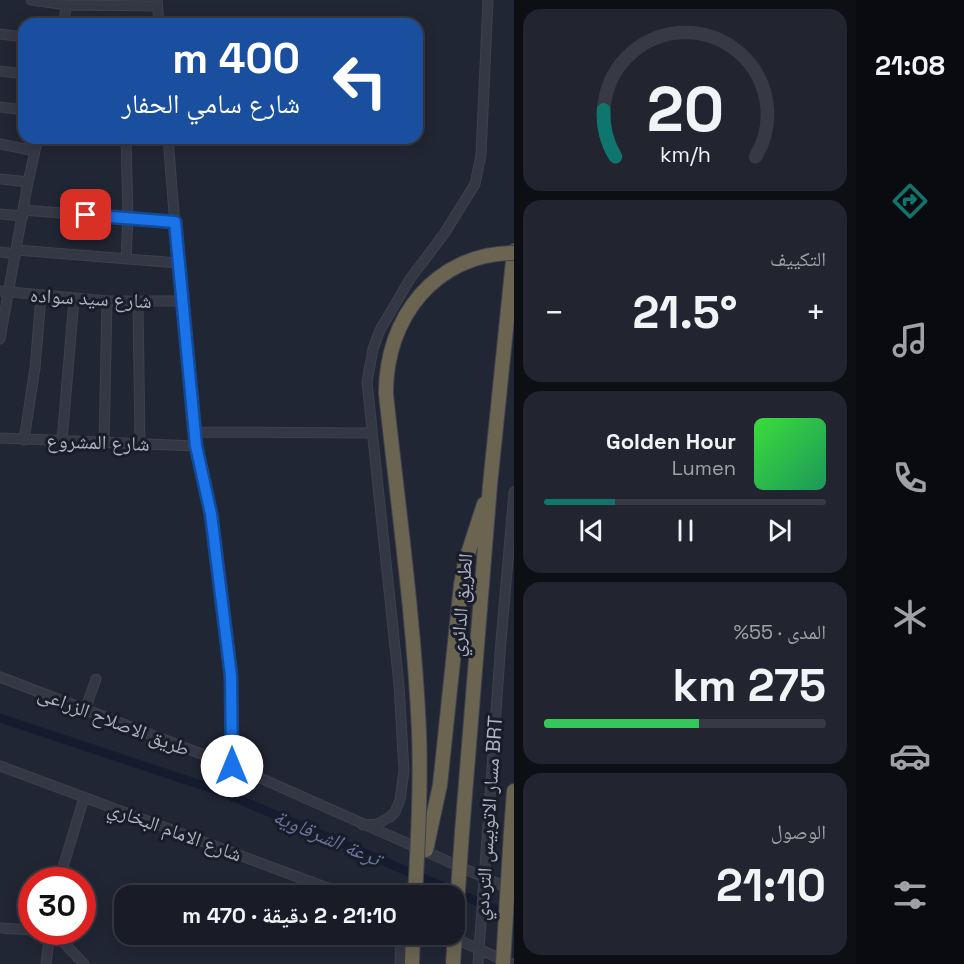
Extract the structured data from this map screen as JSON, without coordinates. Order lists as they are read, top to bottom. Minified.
{"streets":{"highway":["الطريق الدائري"],"street":["شارع سيد سواده","شارع المشروع","طريق الاصلاح الزراعى","مسار الاتوبيس الترددي BRT","شارع الامام البخاري"]},"water":["ترعة الشرقاوية"],"page":{"tabs":"21:08","turn":["400 m","شارع سامي الحفار"],"tile":["التكييف",["المدى · 55%","275 km"],["الوصول","21:10"]],"heat":["−","21.5°","+"],"song":["Golden Hour","Lumen"],"limit":"30","trip":"21:10 · 2 دقيقة · 470 m","gauge":["20","km/h"]}}
